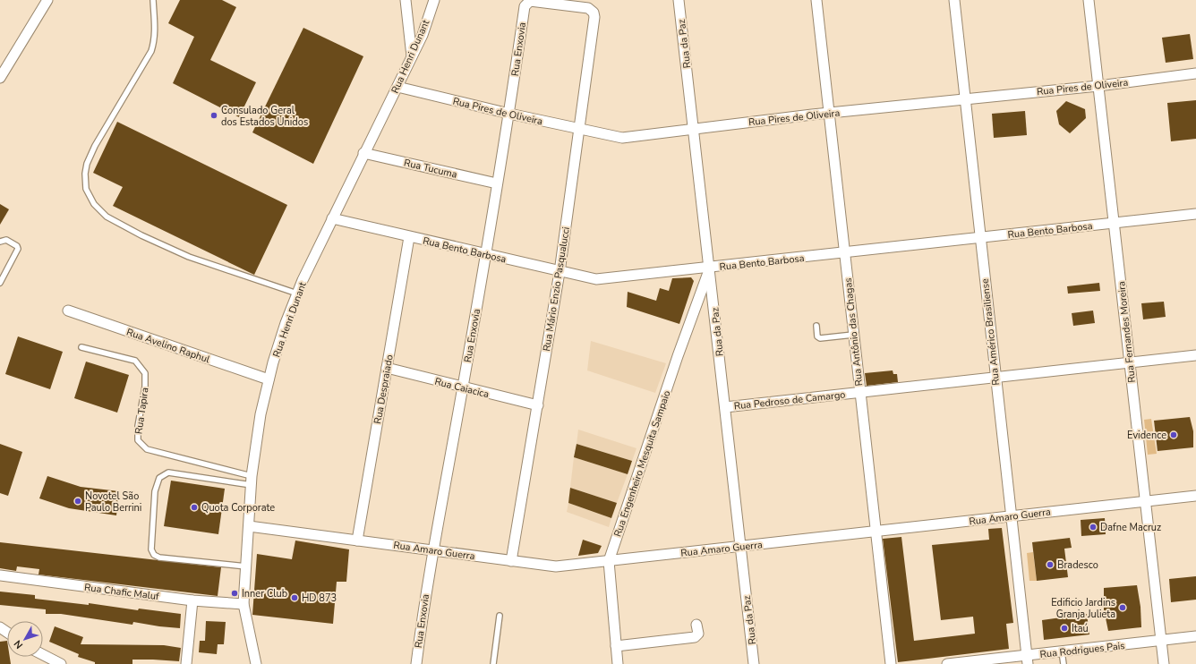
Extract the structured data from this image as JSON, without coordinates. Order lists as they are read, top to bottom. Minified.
{"streets":{"street":["Rua da Paz","Rua Enxovia","Rua Henri Dunant","Rua Pires de Oliveira","Rua Tucuma","Rua Bento Barbosa","Rua Mário Enzio Pasqualucci","Rua Antônio das Chagas","Rua Américo Brasiliense","Rua Fernandes Moreira","Rua Avelino Raphul","Rua Caiacica","Rua Despraiado","Rua Pedroso de Camargo","Rua Engenheiro Mesquita Sampaio","Rua Amaro Guerra","Rua Chafic Maluf","Rua Rodrigues Pais"],"lane":["Rua Tapira"]},"crossings":[["Rua da Paz","Rua Pires de Oliveira"],["Rua da Paz","Rua Bento Barbosa"],["Rua da Paz","Rua Pedroso de Camargo"],["Rua da Paz","Rua Engenheiro Mesquita Sampaio"],["Rua da Paz","Rua Amaro Guerra"],["Rua Enxovia","Rua Pires de Oliveira"],["Rua Enxovia","Rua Tucuma"],["Rua Enxovia","Rua Bento Barbosa"],["Rua Enxovia","Rua Mário Enzio Pasqualucci"],["Rua Enxovia","Rua Caiacica"],["Rua Enxovia","Rua Amaro Guerra"],["Rua Henri Dunant","Rua Pires de Oliveira"],["Rua Henri Dunant","Rua Tucuma"],["Rua Henri Dunant","Rua Bento Barbosa"],["Rua Henri Dunant","Rua Avelino Raphul"],["Rua Henri Dunant","Rua Tapira"],["Rua Henri Dunant","Rua Amaro Guerra"],["Rua Henri Dunant","Rua Chafic Maluf"],["Rua Pires de Oliveira","Rua Mário Enzio Pasqualucci"],["Rua Pires de Oliveira","Rua Antônio das Chagas"],["Rua Pires de Oliveira","Rua Américo Brasiliense"],["Rua Pires de Oliveira","Rua Fernandes Moreira"],["Rua Bento Barbosa","Rua Mário Enzio Pasqualucci"],["Rua Bento Barbosa","Rua Antônio das Chagas"],["Rua Bento Barbosa","Rua Américo Brasiliense"],["Rua Bento Barbosa","Rua Fernandes Moreira"],["Rua Bento Barbosa","Rua Despraiado"],["Rua Bento Barbosa","Rua Engenheiro Mesquita Sampaio"],["Rua Mário Enzio Pasqualucci","Rua Caiacica"],["Rua Mário Enzio Pasqualucci","Rua Amaro Guerra"],["Rua Antônio das Chagas","Rua Pedroso de Camargo"],["Rua Antônio das Chagas","Rua Amaro Guerra"],["Rua Américo Brasiliense","Rua Pedroso de Camargo"],["Rua Américo Brasiliense","Rua Amaro Guerra"],["Rua Américo Brasiliense","Rua Rodrigues Pais"],["Rua Fernandes Moreira","Rua Pedroso de Camargo"],["Rua Fernandes Moreira","Rua Amaro Guerra"],["Rua Fernandes Moreira","Rua Rodrigues Pais"],["Rua Caiacica","Rua Despraiado"],["Rua Despraiado","Rua Amaro Guerra"],["Rua Engenheiro Mesquita Sampaio","Rua Amaro Guerra"]],"places":["Consulado Geral dos Estados Unidos","Evidence","Novotel São Paulo Berrini","Quota Corporate","Dafne Macruz","Bradesco","Inner Club","HD 873","Edificio Jardins Granja Julieta","Itaú"],"north":"bottom left"}
